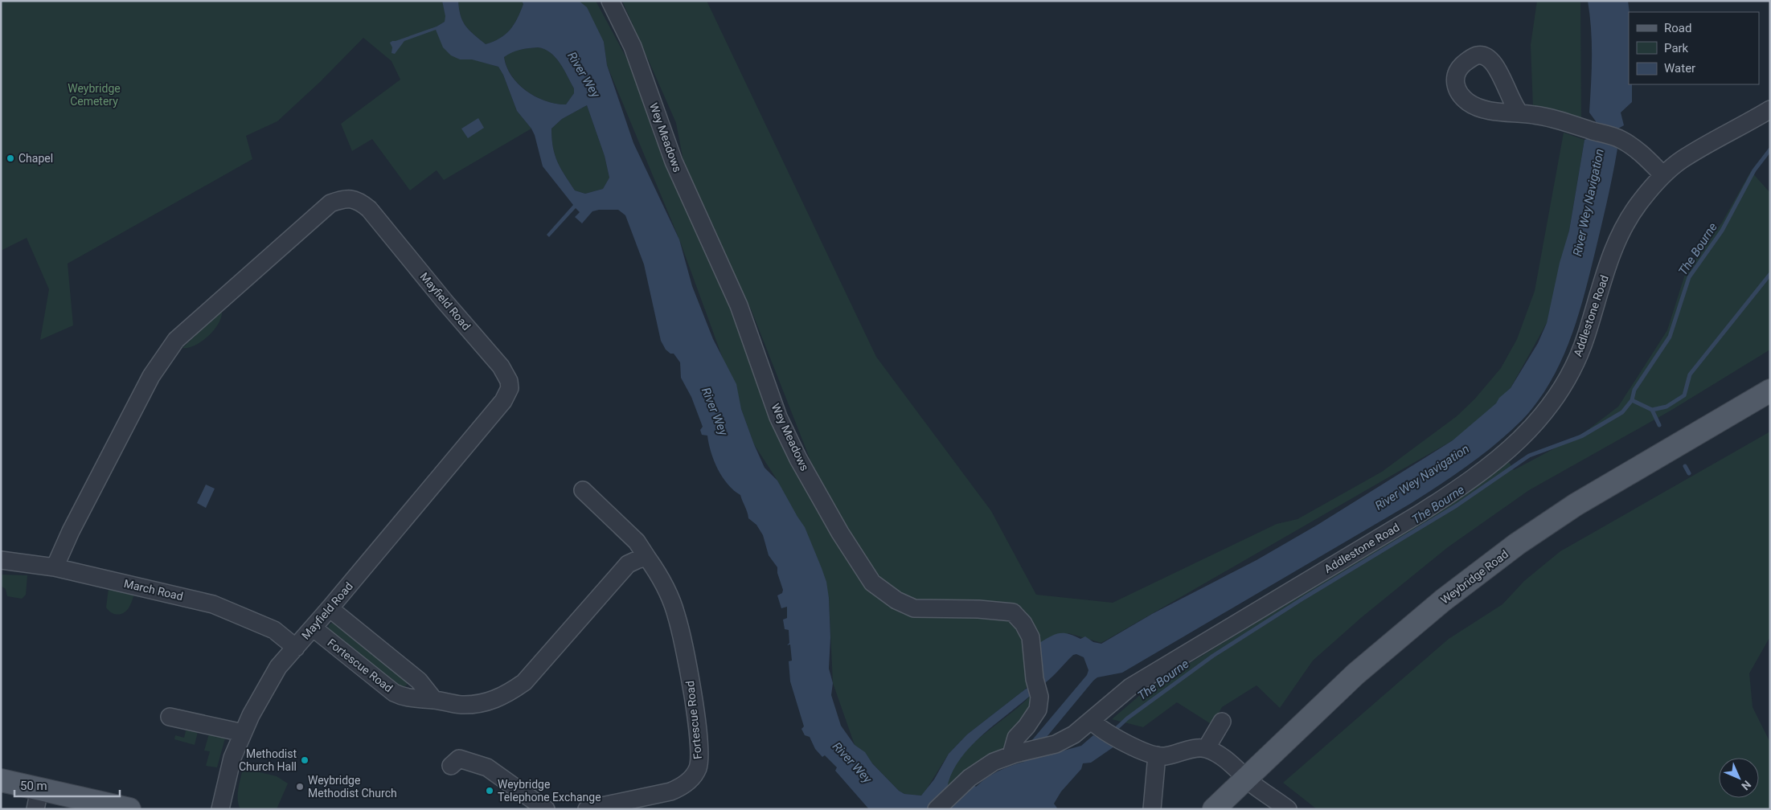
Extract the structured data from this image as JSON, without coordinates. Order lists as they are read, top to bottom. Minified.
{"streets":{"main road":["Weybridge Road"],"street":["Wey Meadows","Mayfield Road","Addlestone Road","March Road","Fortescue Road"]},"crossings":[["Wey Meadows","Addlestone Road"],["Mayfield Road","March Road"],["Mayfield Road","Fortescue Road"]],"water":["River Wey","River Wey Navigation","The Bourne"],"parks":["Weybridge Cemetery"],"places":["Chapel","Methodist Church Hall","Weybridge Methodist Church","Weybridge Telephone Exchange"],"legend":["Road","Park","Water"],"scale_bar":"50 m","north":"bottom right"}
